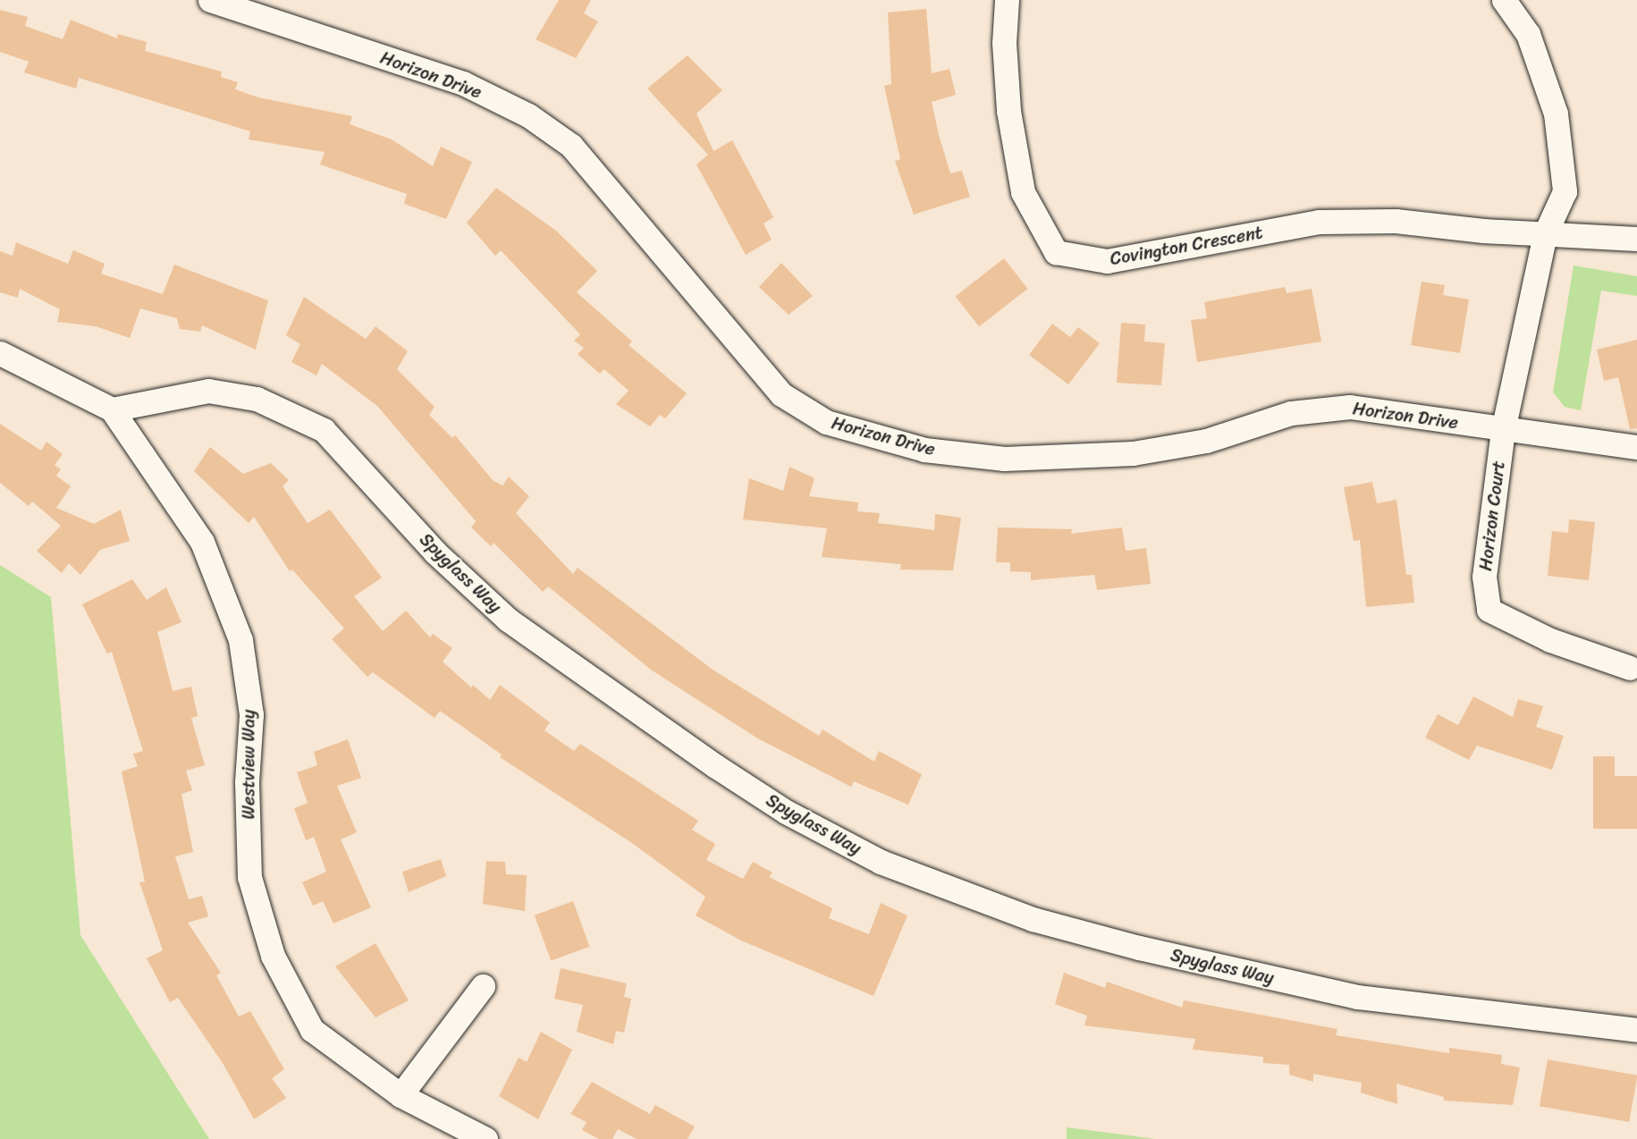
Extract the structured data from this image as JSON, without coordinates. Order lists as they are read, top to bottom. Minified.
{"streets":{"street":["Horizon Drive","Covington Crescent","Horizon Court","Spyglass Way","Westview Way"]},"crossings":[["Horizon Drive","Horizon Court"],["Spyglass Way","Westview Way"]]}
